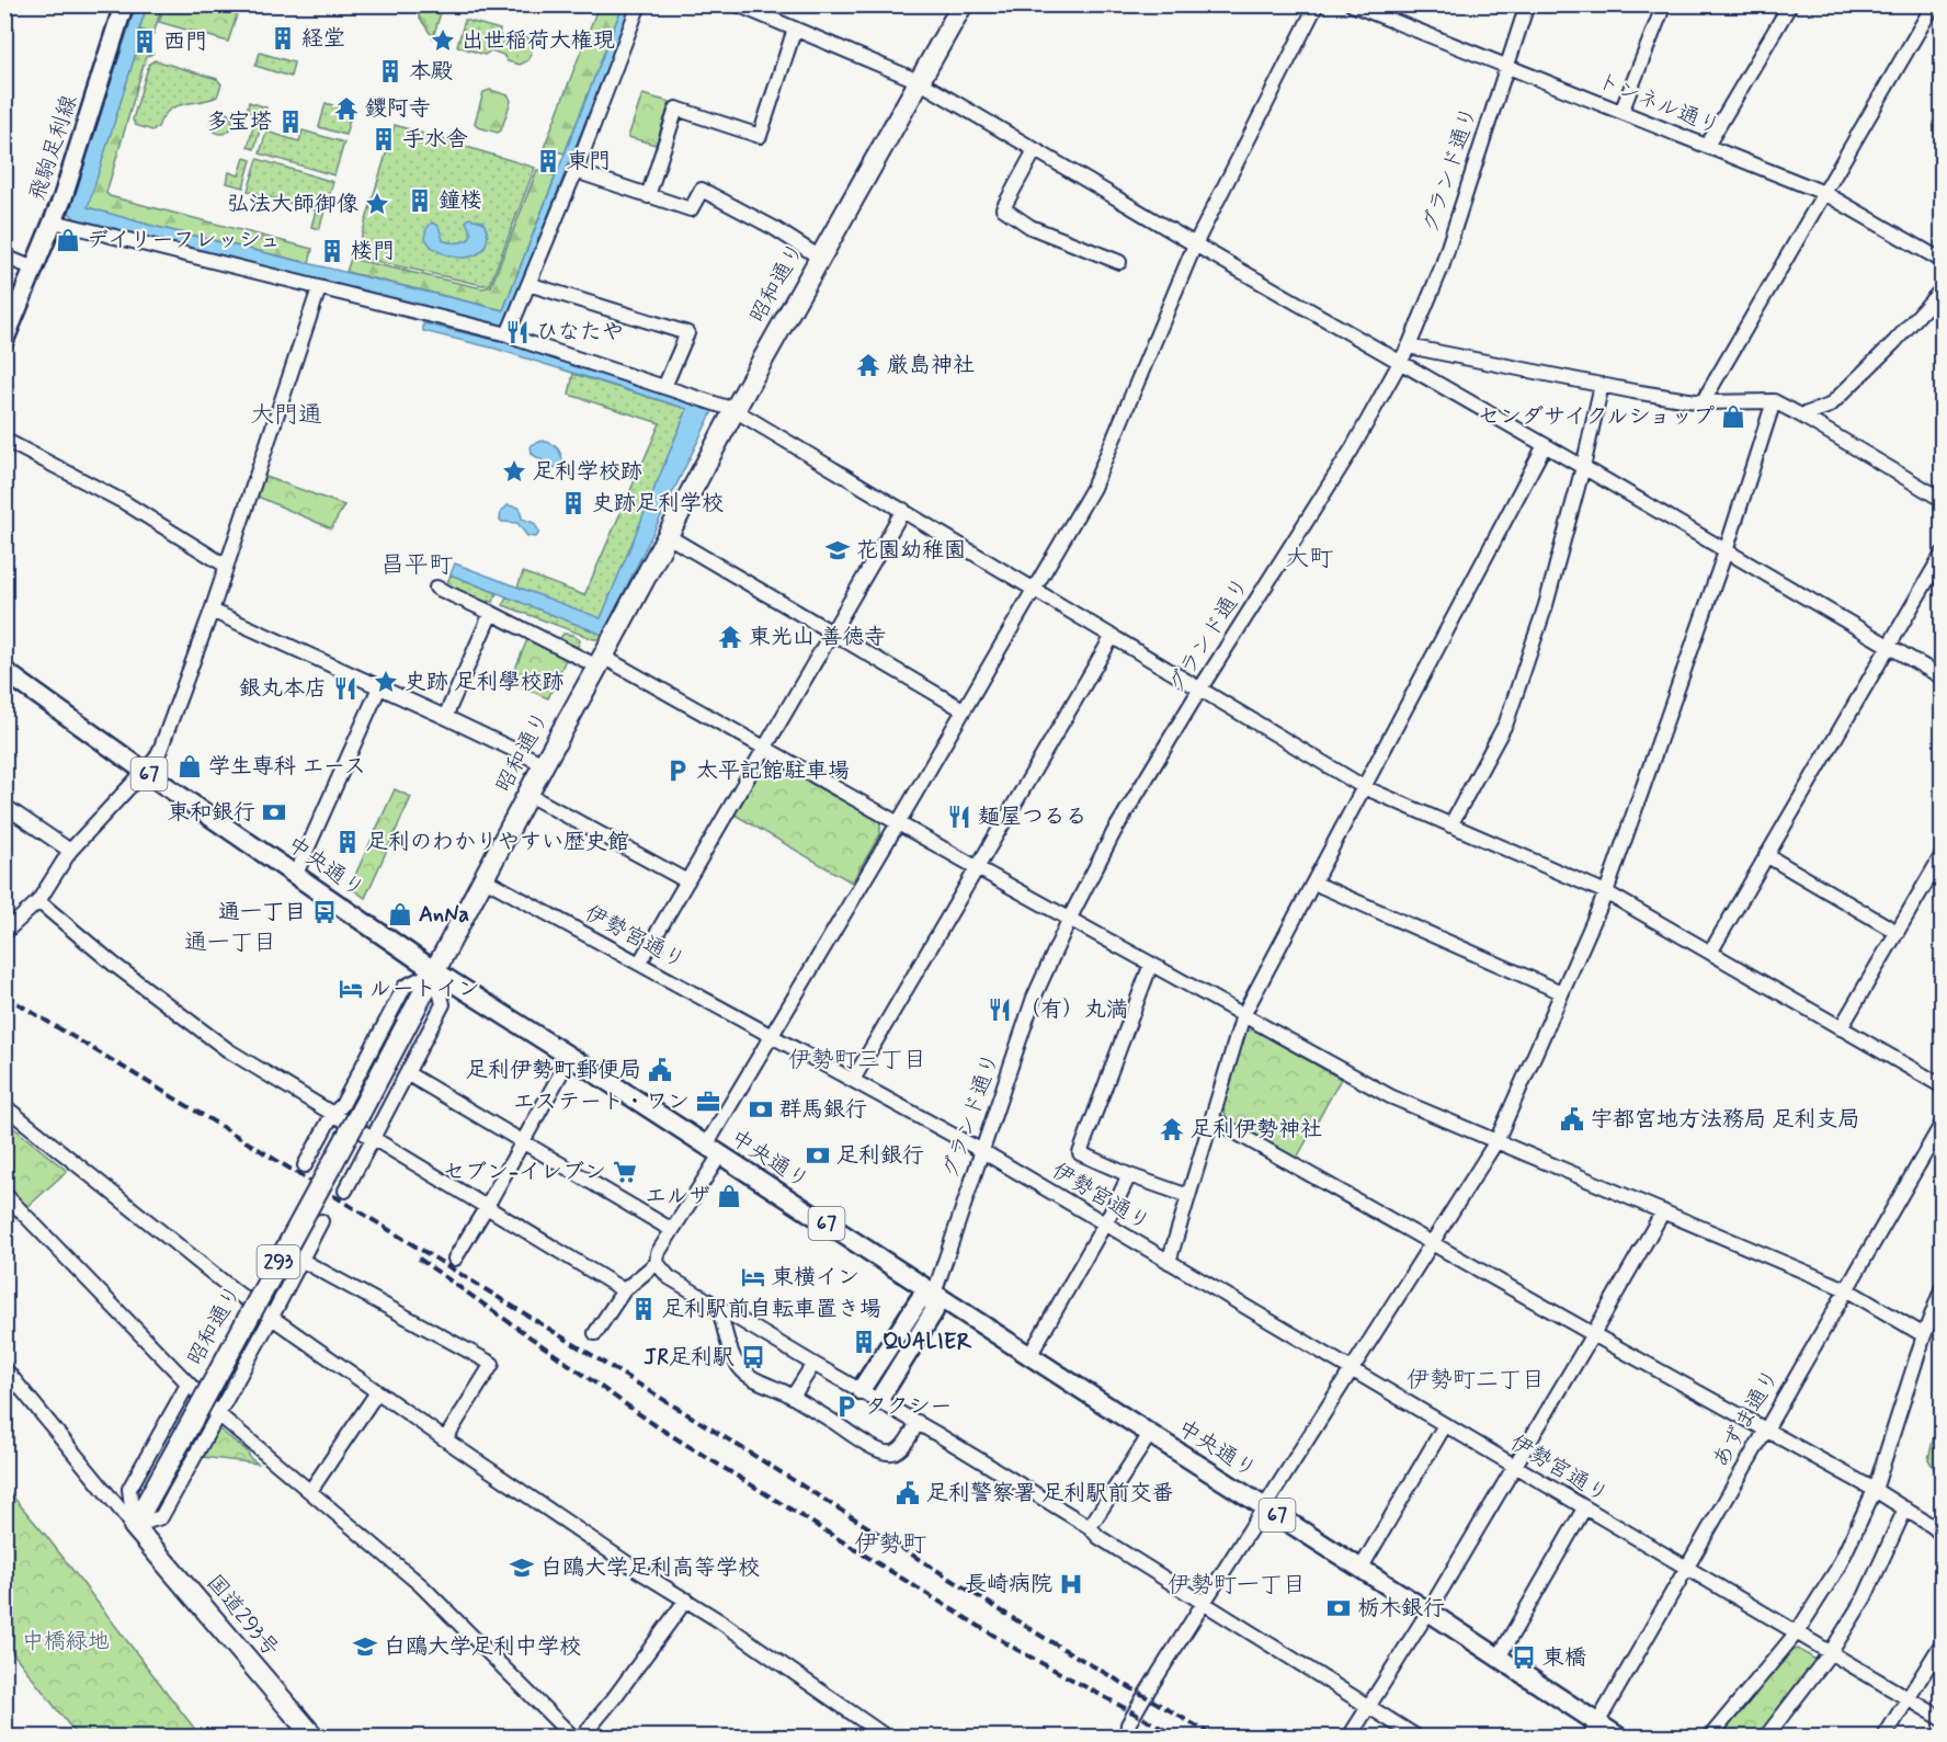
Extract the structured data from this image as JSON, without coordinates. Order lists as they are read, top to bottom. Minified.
{"streets":{"highway":["昭和通り","293","国道293号"],"main road":["飛駒足利線","67","中央通り"],"street":["トンネル通り","グランド通り","伊勢宮通り","あずま通り"]},"crossings":[["トンネル通り","グランド通り"],["グランド通り","中央通り"],["グランド通り","伊勢宮通り"],["昭和通り","中央通り"],["昭和通り","伊勢宮通り"],["昭和通り","国道293号"],["中央通り","あずま通り"],["伊勢宮通り","あずま通り"]],"districts":["大門通","大町","昌平町","通一丁目","伊勢町三丁目","伊勢町二丁目","伊勢町","伊勢町一丁目"],"parks":["中橋緑地"],"places":{"building":["経堂","西門","本殿","多宝塔","手水舎","東門","鐘楼","楼門","史跡足利学校","足利のわかりやすい歴史館","足利駅前自転車置き場","QUALIER"],"place":["出世稲荷大権現","弘法大師御像","足利学校跡","史跡 足利學校跡"],"temple":["鑁阿寺","厳島神社","東光山 善徳寺","足利伊勢神社"],"shop":["デイリーフレッシュ","センダサイクルショップ","学生専科 エース","AnNa","エルザ"],"restaurant":["ひなたや","銀丸本店","麺屋つるる","（有）丸満"],"school or university":["花園幼稚園","白鴎大学足利高等学校","白鴎大学足利中学校"],"parking":["太平記館駐車場","タクシー"],"bank":["東和銀行","群馬銀行","足利銀行","栃木銀行"],"bus stop":["通一丁目","JR足利駅","東橋"],"hotel":["ルートイン","東横イン"],"public building":["足利伊勢町郵便局","宇都宮地方法務局 足利支局","足利警察署 足利駅前交番"],"office":["エステート・ワン"],"supermarket":["セブン-イレブン"],"hospital":["長崎病院"]}}
